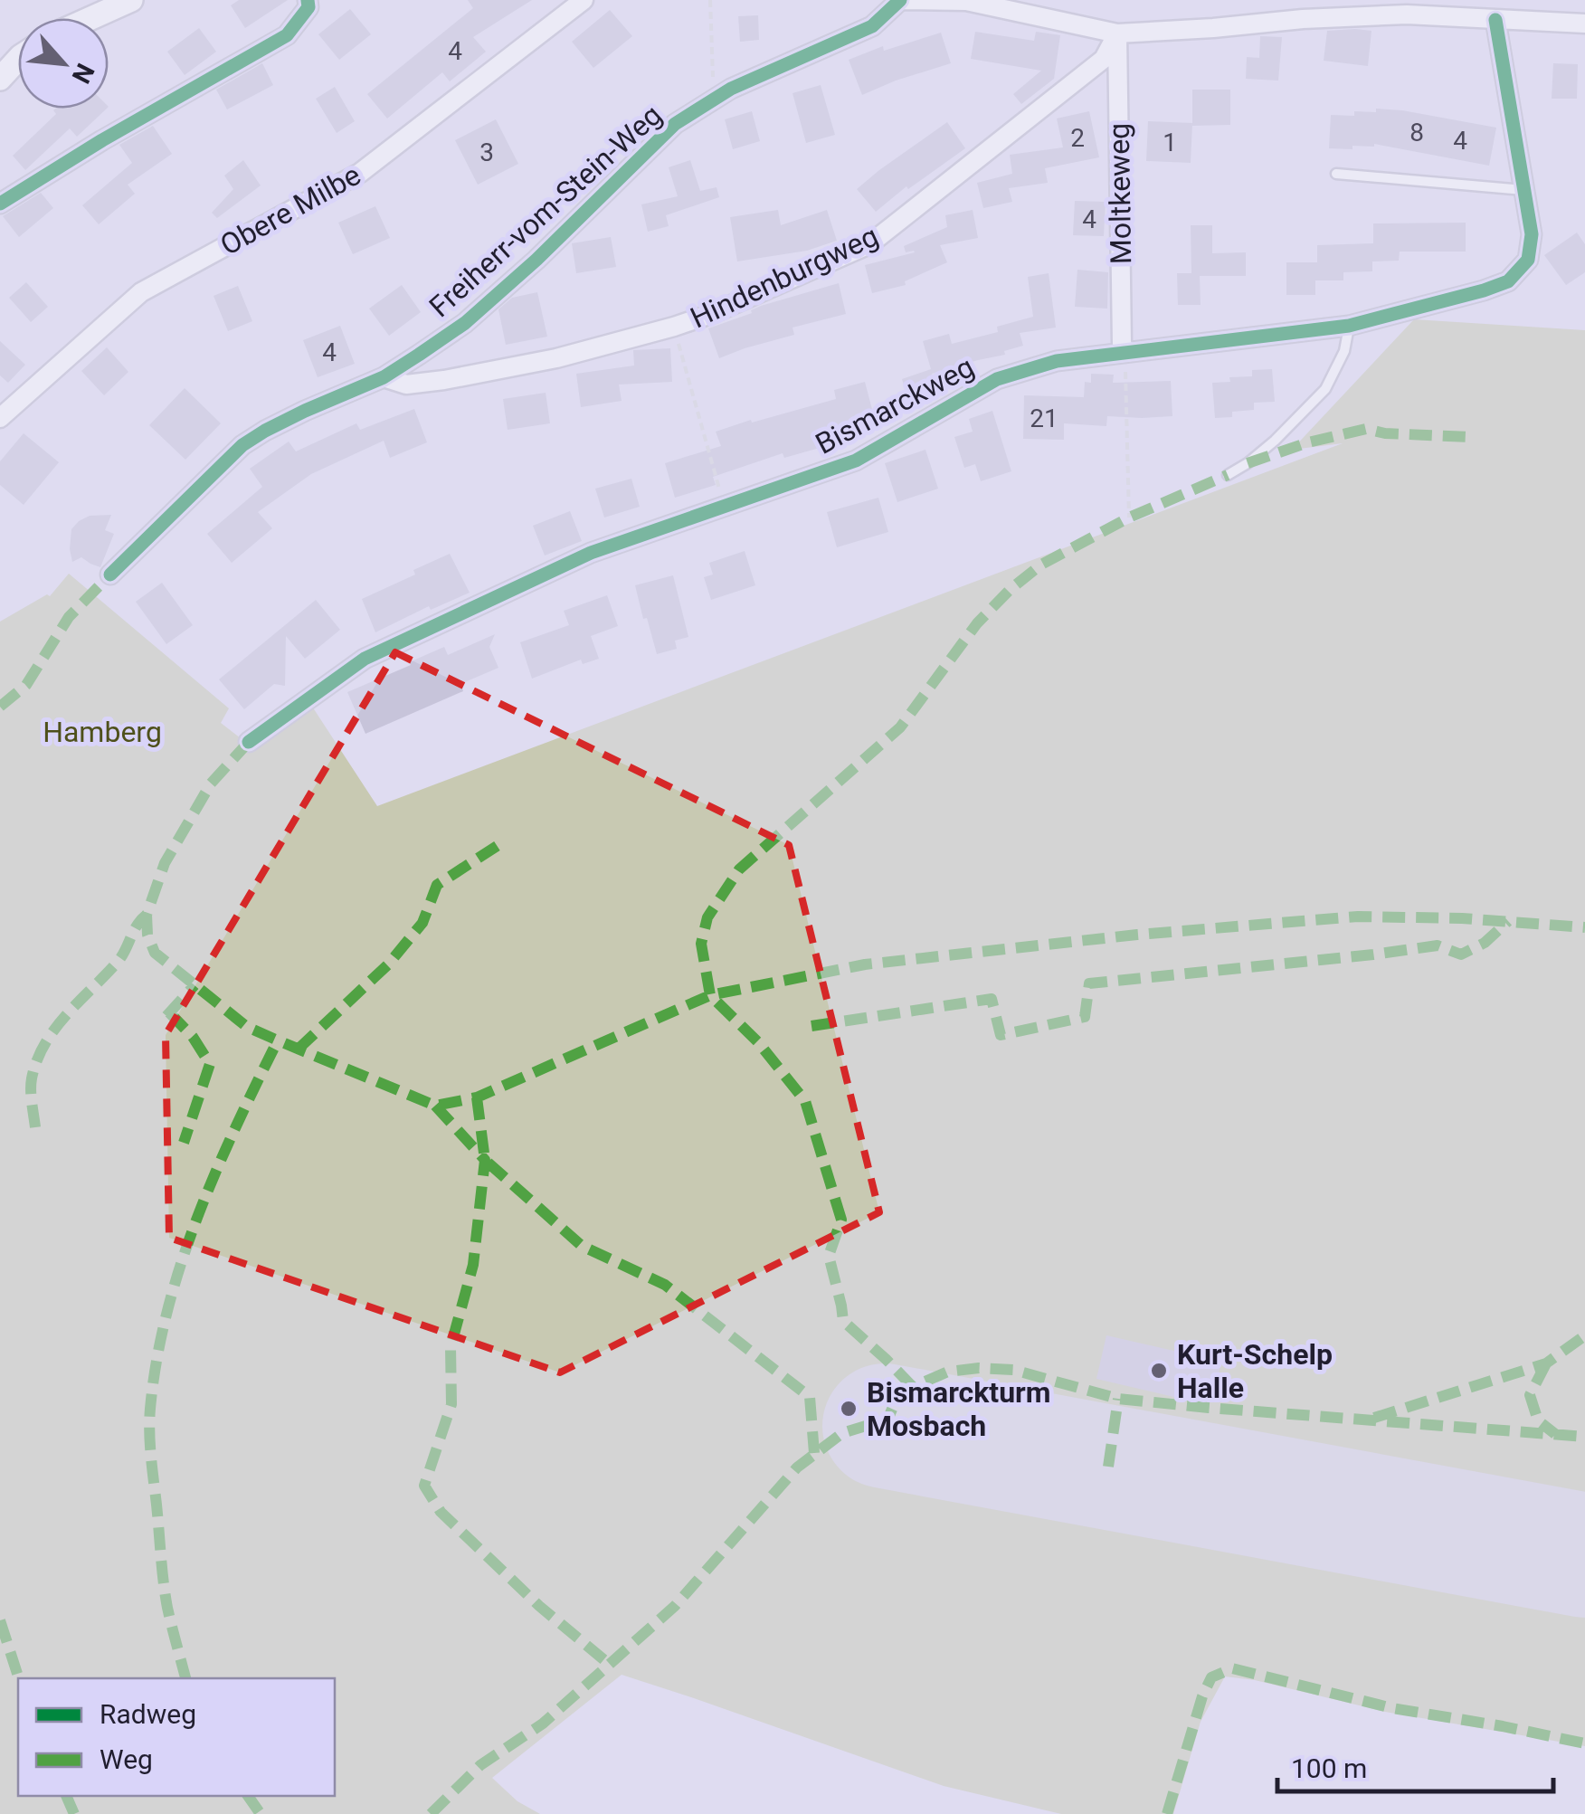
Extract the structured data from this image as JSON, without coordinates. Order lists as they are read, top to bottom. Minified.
{"streets":{"street":["Moltkeweg","Obere Milbe","Freiherr-vom-Stein-Weg","Hindenburgweg","Bismarckweg"]},"crossings":[["Moltkeweg","Hindenburgweg"],["Moltkeweg","Bismarckweg"],["Freiherr-vom-Stein-Weg","Hindenburgweg"]],"parks":["Hamberg"],"places":["Kurt-Schelp Halle","Bismarckturm Mosbach"],"house_numbers":["4","8","2","4","1","3","4","4","21"],"legend":["Radweg","Weg"],"scale_bar":"100 m","north":"bottom right"}
